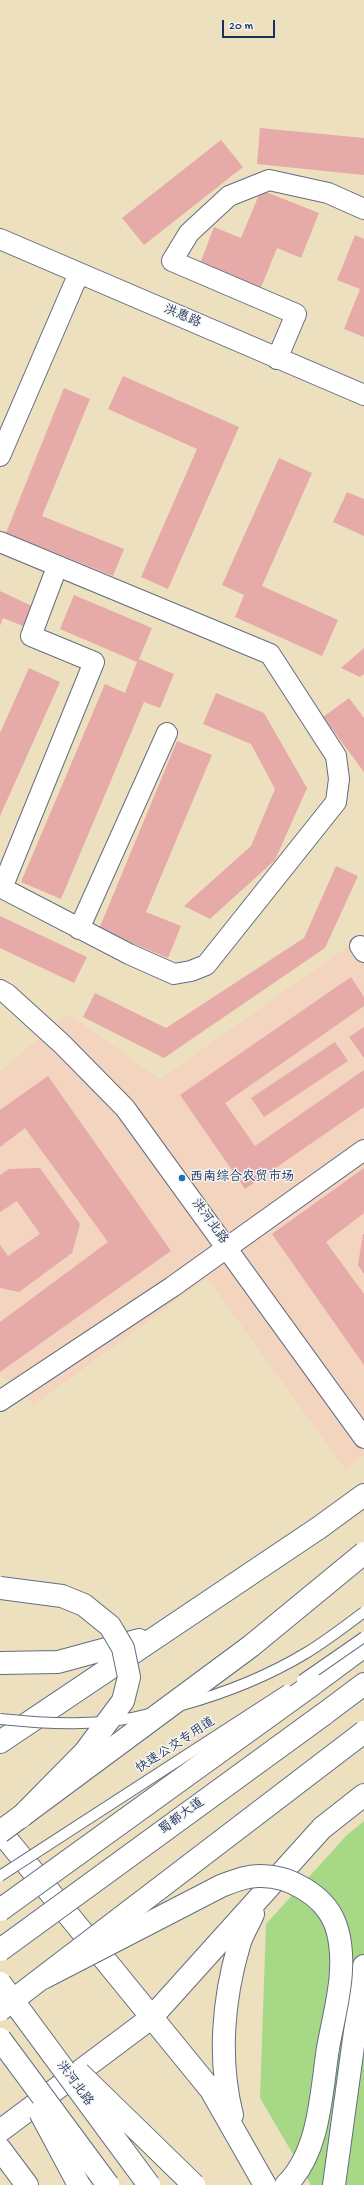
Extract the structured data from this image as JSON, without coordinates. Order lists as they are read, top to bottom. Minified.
{"streets":{"main road":["洪河北路","蜀都大道"],"street":["洪惠路"],"lane":["快速公交专用道"]},"places":["西南综合农贸市场"],"scale_bar":"20 m"}
